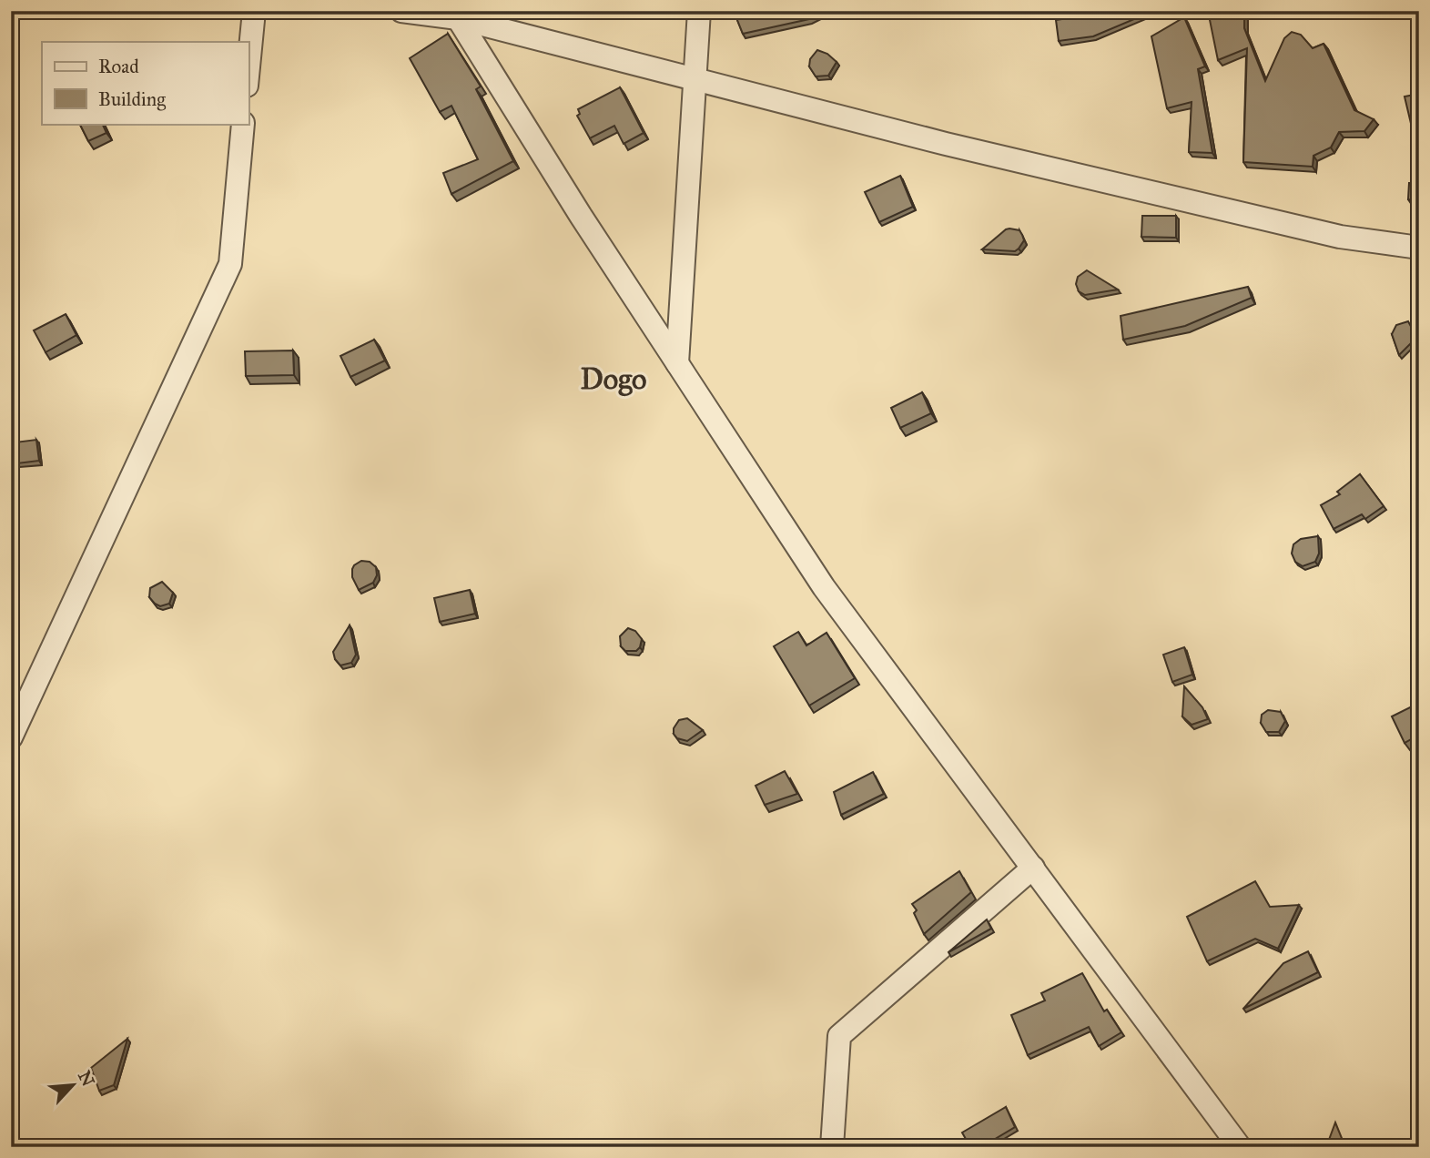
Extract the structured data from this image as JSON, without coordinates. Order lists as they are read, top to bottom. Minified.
{"districts":["Dogo"],"legend":["Road","Building"],"north":"top right"}
